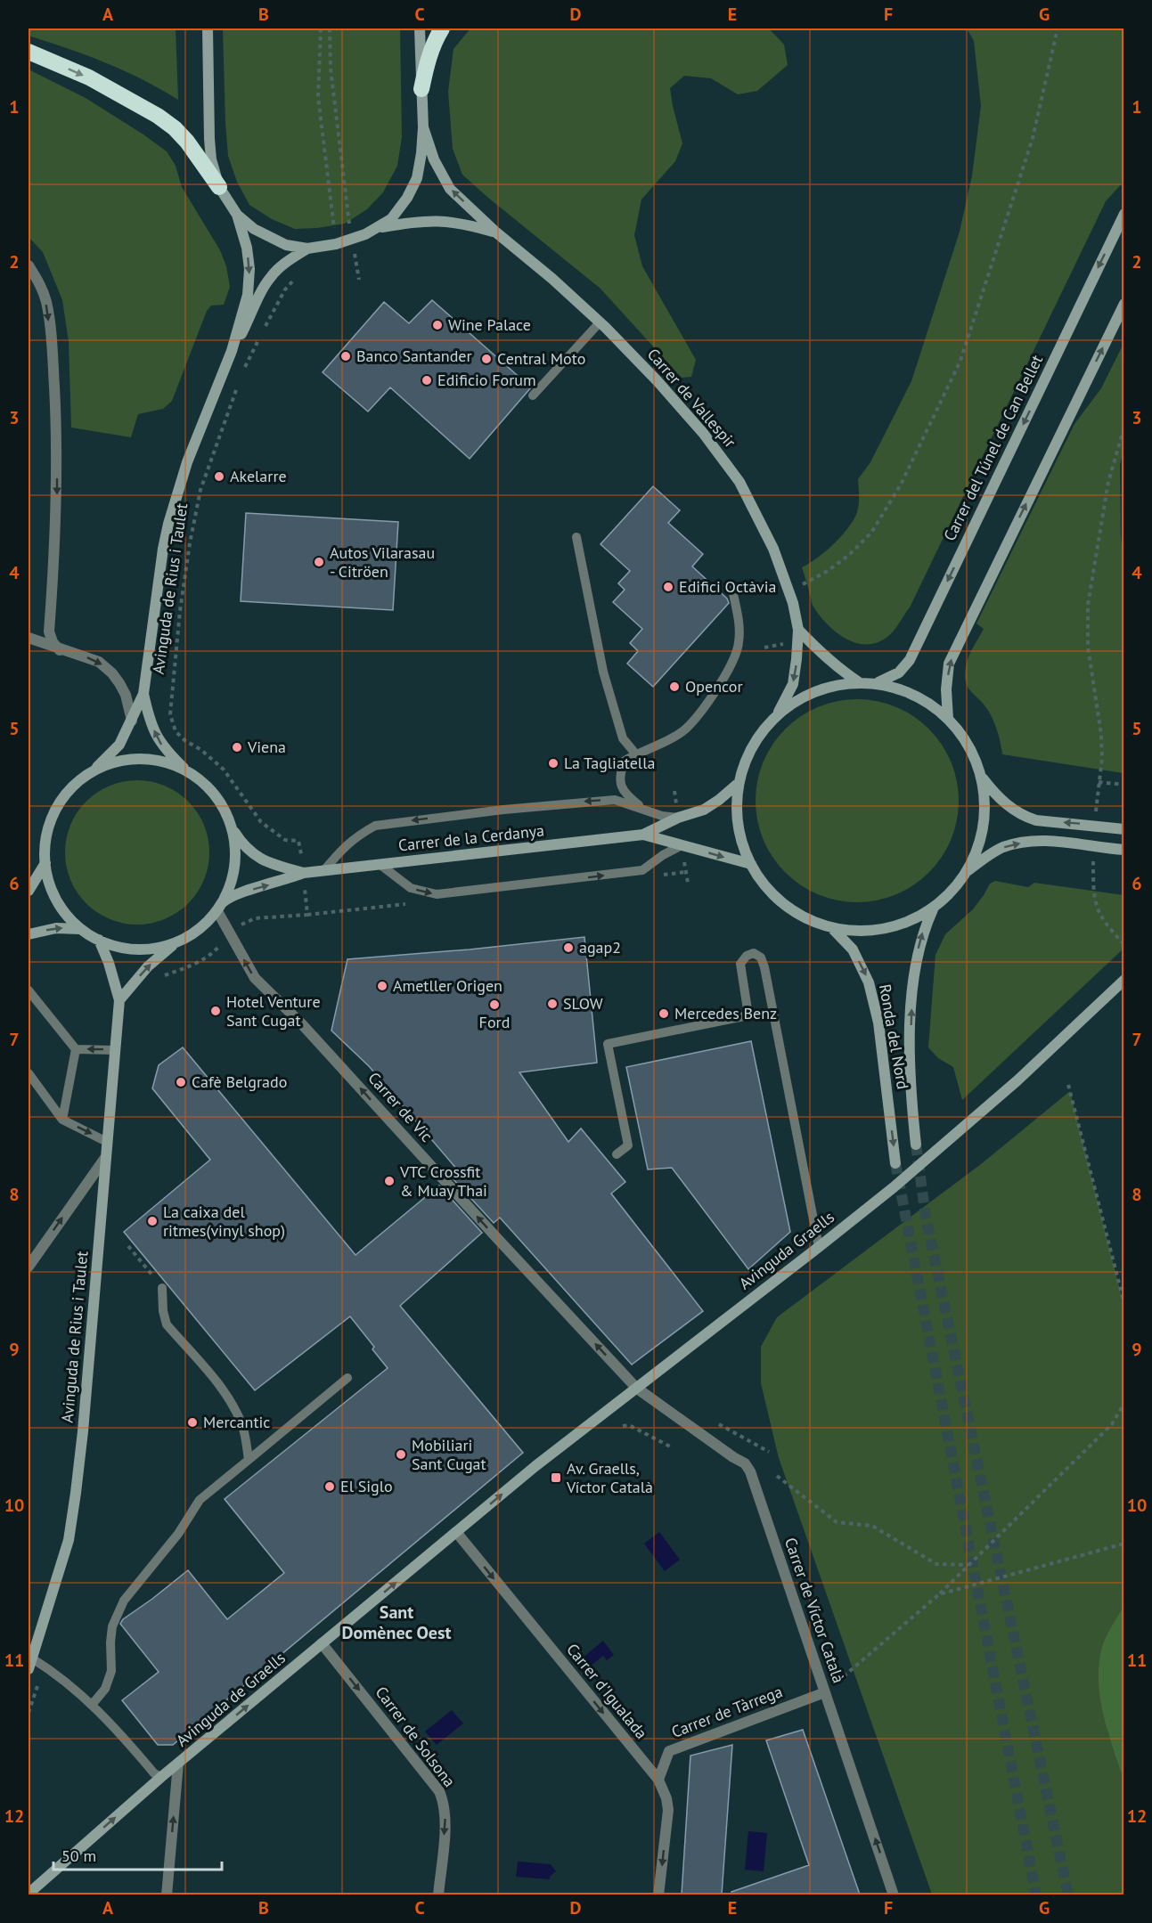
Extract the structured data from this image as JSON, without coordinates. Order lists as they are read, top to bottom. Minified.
{"streets":{"main road":["Carrer de Vallespir","Carrer del Túnel de Can Bellet","Avinguda de Rius i Taulet","Carrer de la Cerdanya","Ronda del Nord","Avinguda Graells","Avinguda de Graells"],"street":["Carrer de Vic","Carrer de Víctor Català","Carrer d'Igualada","Carrer de Tàrrega","Carrer de Solsona"]},"crossings":[["Avinguda de Rius i Taulet","Carrer de la Cerdanya"],["Avinguda de Rius i Taulet","Carrer de Vic"],["Carrer de la Cerdanya","Carrer de Vic"],["Carrer de Vic","Avinguda Graells"],["Carrer de Vic","Carrer de Víctor Català"],["Avinguda Graells","Carrer de Víctor Català"],["Avinguda Graells","Carrer d'Igualada"],["Avinguda Graells","Avinguda de Graells"],["Carrer de Víctor Català","Carrer de Tàrrega"],["Carrer d'Igualada","Avinguda de Graells"],["Carrer d'Igualada","Carrer de Tàrrega"],["Avinguda de Graells","Carrer de Solsona"]],"one_way":["Carrer de Vic","Carrer de Víctor Català","Carrer d'Igualada","Avinguda de Graells","Carrer de Solsona"],"districts":["Sant Domènec Oest"],"places":{"other":["Wine Palace","Banco Santander","Central Moto","Edificio Forum","Akelarre","Autos Vilarasau - Citröen","Edifici Octàvia","Opencor","Viena","La Tagliatella","agap2","Ametller Origen","SLOW","Ford","Hotel Venture Sant Cugat","Mercedes Benz","Cafè Belgrado","VTC Crossfit & Muay Thai","La caixa del ritmes(vinyl shop)","Mercantic","Mobiliari Sant Cugat","El Siglo"],"transit":["Av. Graells, Víctor Català"]},"scale_bar":"50 m","grid":{"columns":["A","B","C","D","E","F","G"],"rows":["1","2","3","4","5","6","7","8","9","10","11","12"]}}
